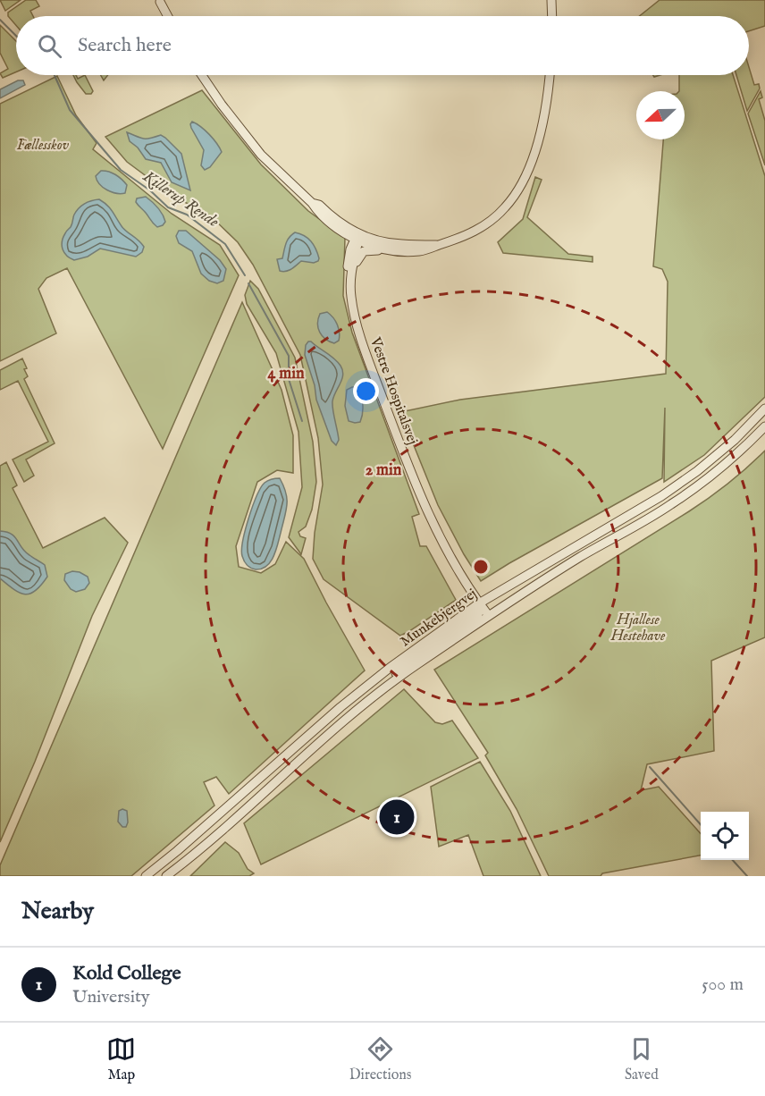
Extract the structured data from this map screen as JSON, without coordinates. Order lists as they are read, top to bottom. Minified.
{"streets":{"street":["Vestre Hospitalsvej","Munkebjergvej"]},"crossings":[["Vestre Hospitalsvej","Munkebjergvej"]],"water":["Killerup Rende"],"parks":["Fællesskov","Hjallese Hestehave"],"north":"left","page":{"search":"Search here","pins":"1","heading":"Nearby","list":[{"mark":"1","name":"Kold College","note":"University","value":"500 m"}],"nav":["Map","Directions","Saved"]},"rings":["4 min","2 min"]}
